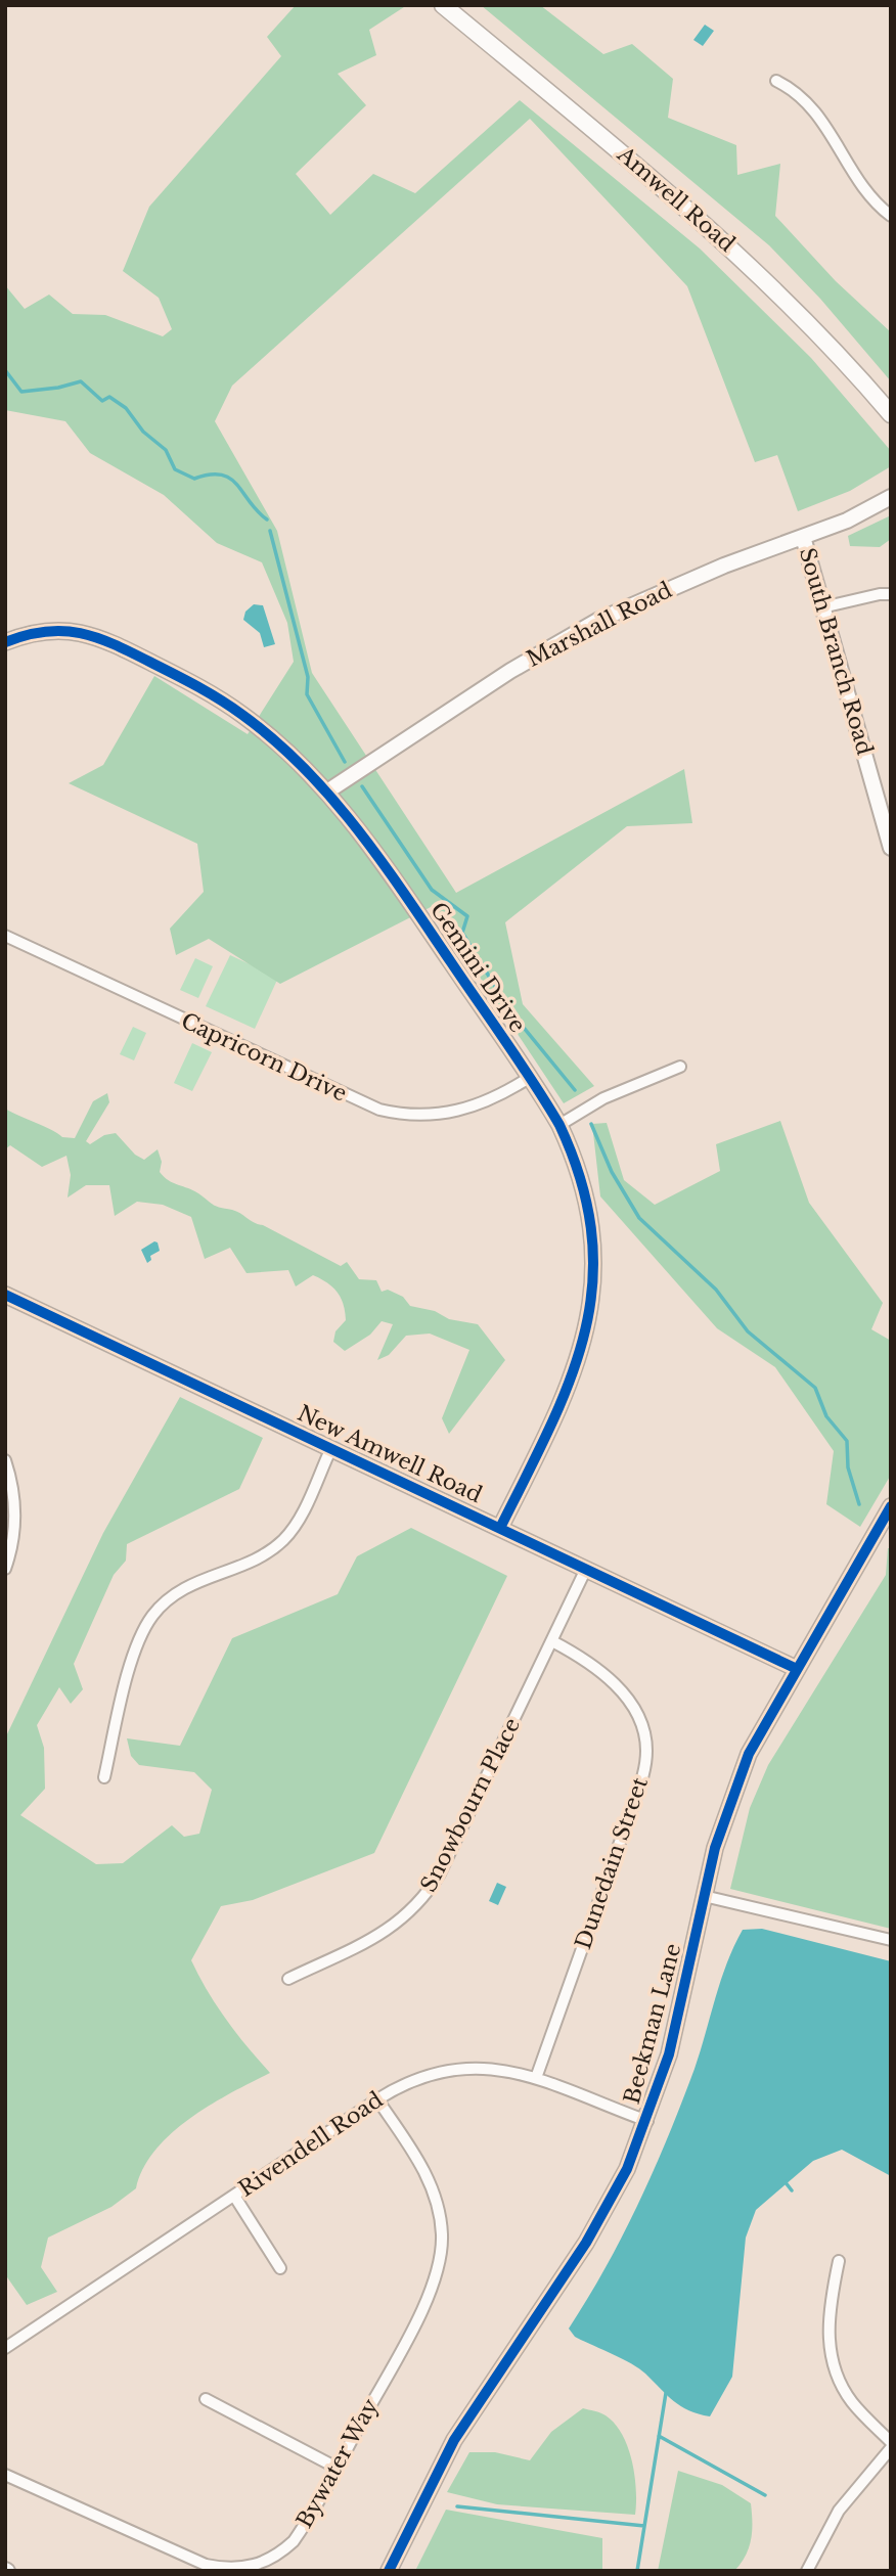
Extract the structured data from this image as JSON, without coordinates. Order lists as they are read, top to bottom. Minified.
{"streets":{"main road":["Amwell Road"],"street":["Marshall Road","South Branch Road","Gemini Drive","Capricorn Drive","New Amwell Road","Snowbourn Place","Dunedain Street","Beekman Lane","Rivendell Road","Bywater Way"]},"crossings":[["Marshall Road","South Branch Road"],["Marshall Road","Gemini Drive"],["Gemini Drive","Capricorn Drive"],["Gemini Drive","New Amwell Road"],["New Amwell Road","Snowbourn Place"],["New Amwell Road","Beekman Lane"],["Snowbourn Place","Dunedain Street"],["Dunedain Street","Rivendell Road"],["Beekman Lane","Rivendell Road"],["Rivendell Road","Bywater Way"]]}
